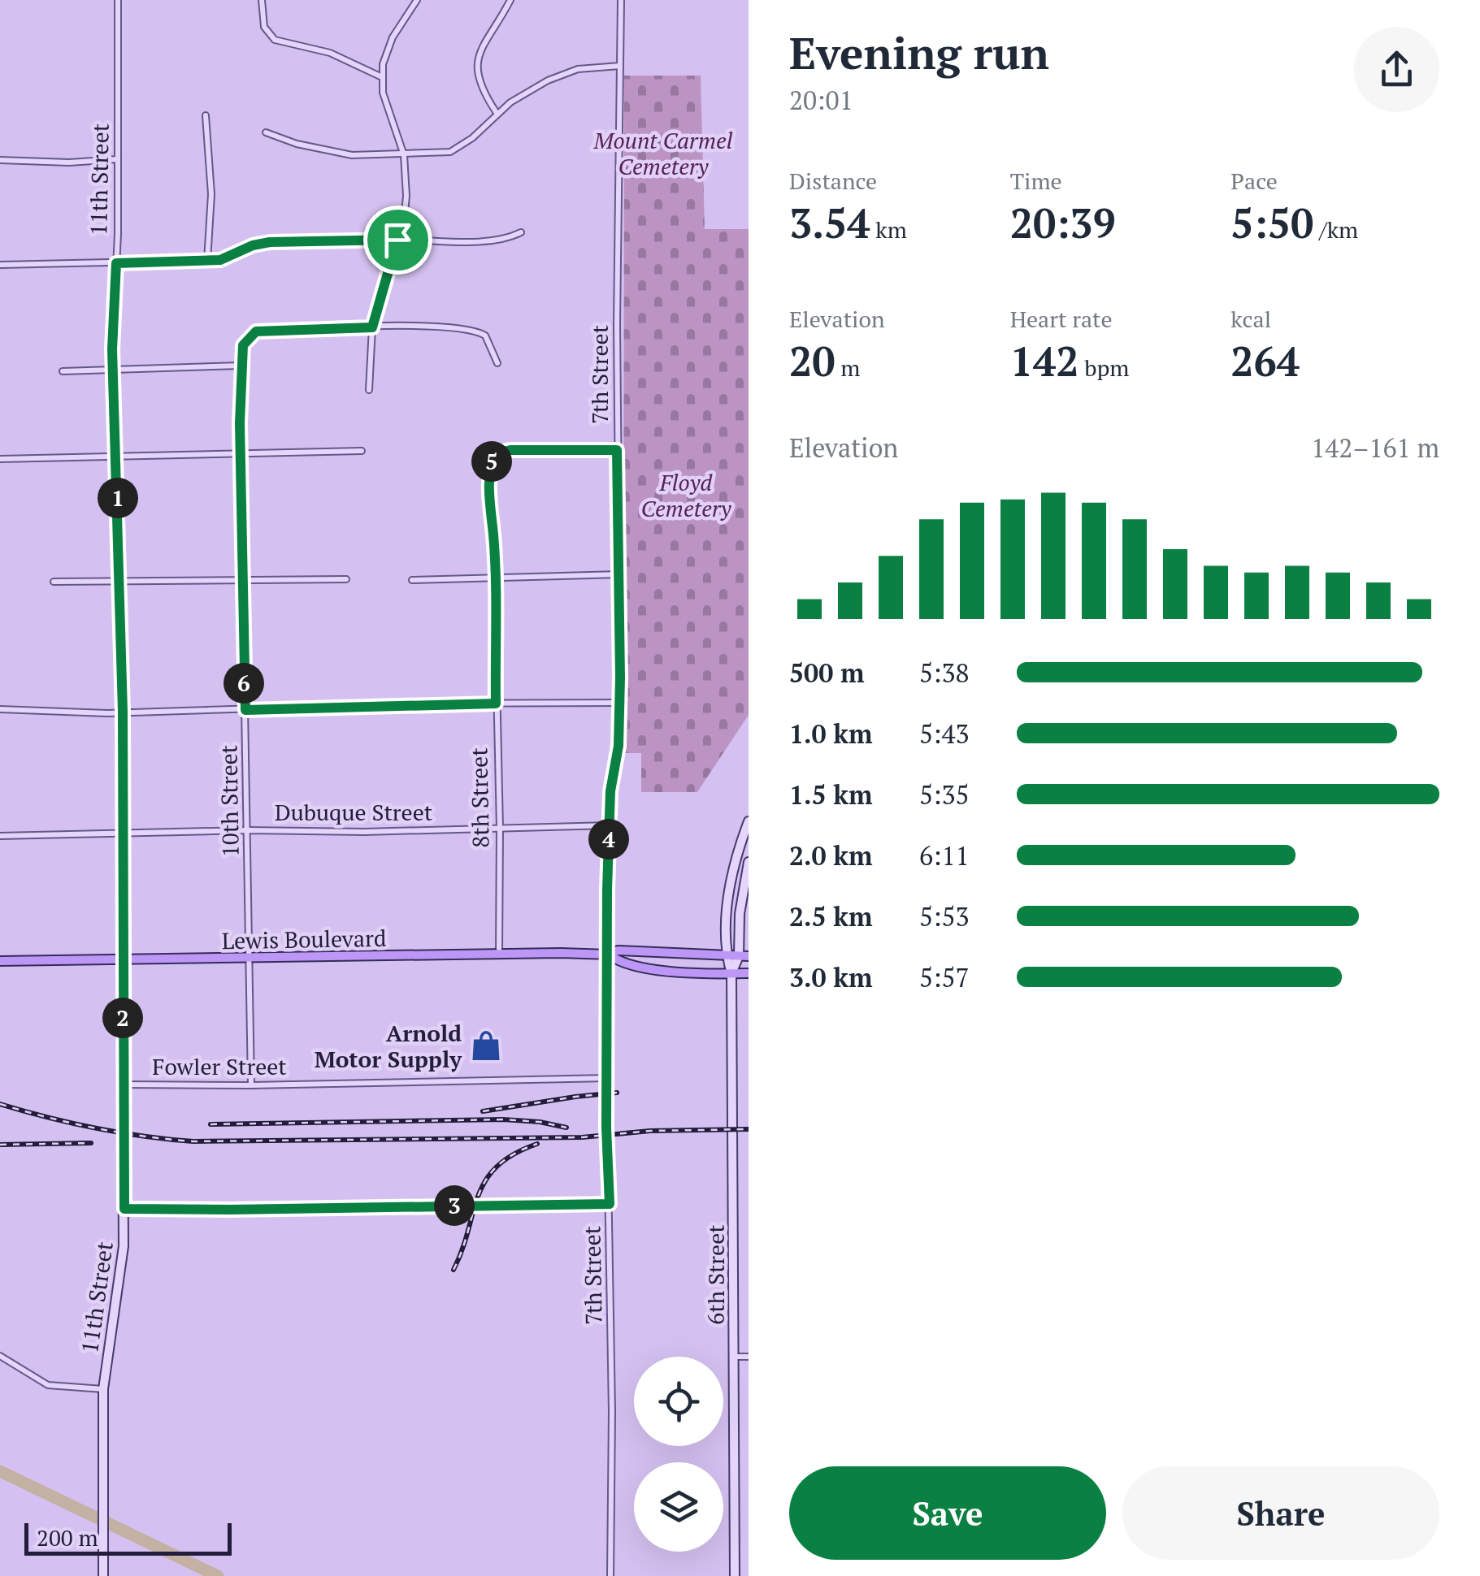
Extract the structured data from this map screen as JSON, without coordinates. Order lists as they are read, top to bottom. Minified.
{"streets":{"main road":["11th Street","Lewis Boulevard","6th Street"],"street":["7th Street","8th Street","10th Street","Dubuque Street","Fowler Street"]},"crossings":[["11th Street","Dubuque Street"],["11th Street","Lewis Boulevard"],["11th Street","Fowler Street"],["7th Street","8th Street"],["7th Street","Dubuque Street"],["7th Street","Lewis Boulevard"],["7th Street","Fowler Street"],["8th Street","Dubuque Street"],["8th Street","Lewis Boulevard"],["10th Street","Dubuque Street"],["10th Street","Lewis Boulevard"],["10th Street","Fowler Street"],["Lewis Boulevard","6th Street"]],"parks":["Mount Carmel Cemetery","Floyd Cemetery"],"places":{"shop":["Arnold Motor Supply"]},"scale_bar":"200 m","page":{"heading":["Evening run","20:01"],"stats":[["Distance","3.54 km"],["Time","20:39"],["Pace","5:50 /km"],["Elevation","20 m"],["Heart rate","142 bpm"],["kcal","264"]],"chart":["Elevation","142–161 m"],"pins":["5","1","6","4","2","3"],"list":[{"name":"500 m","note":"5:38"},{"name":"1.0 km","note":"5:43"},{"name":"1.5 km","note":"5:35"},{"name":"2.0 km","note":"6:11"},{"name":"2.5 km","note":"5:53"},{"name":"3.0 km","note":"5:57"}],"buttons":["Save","Share"],"scale":"200 m"}}
